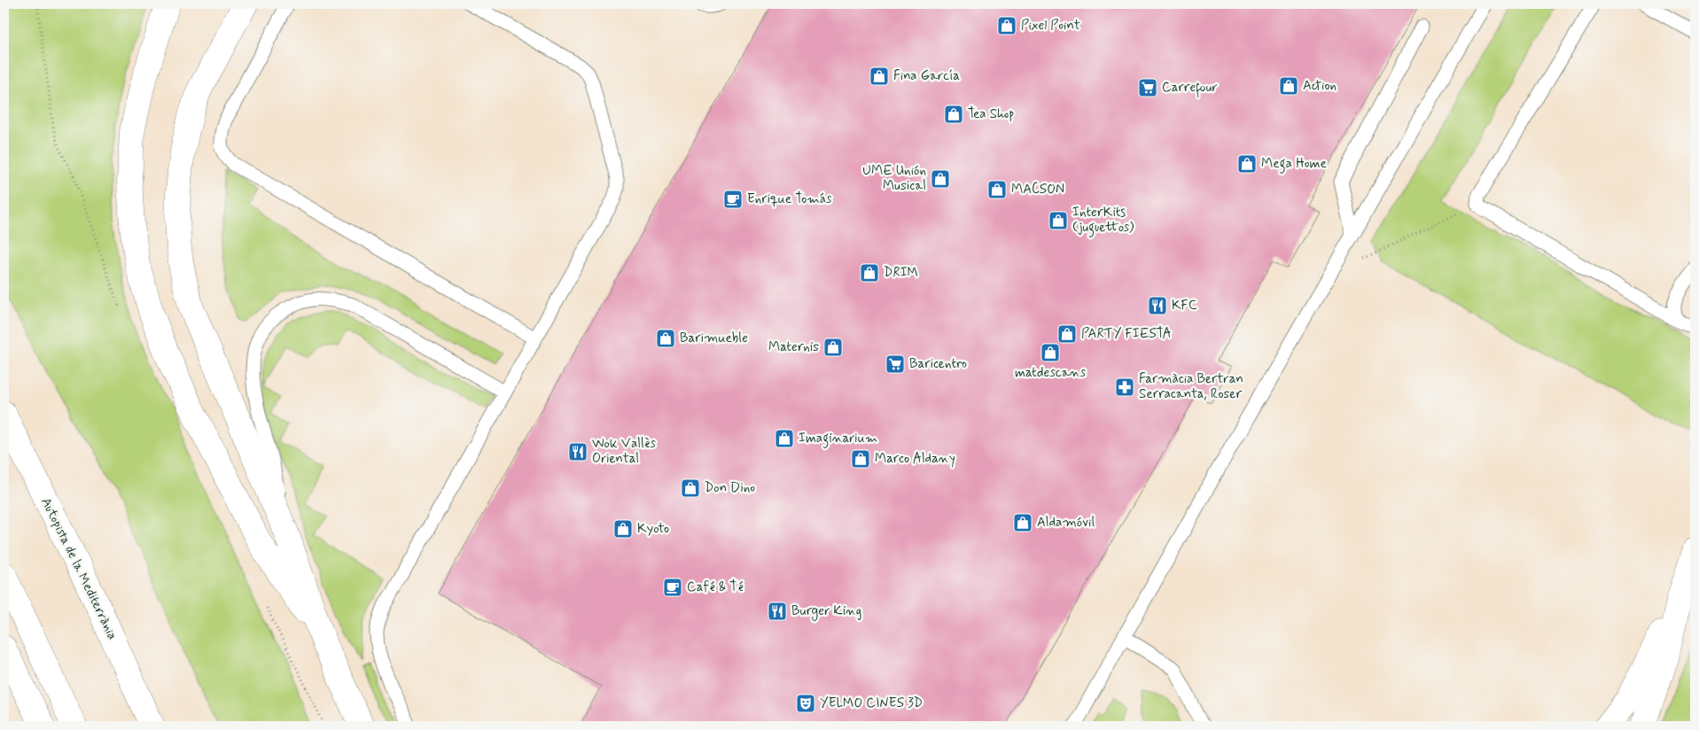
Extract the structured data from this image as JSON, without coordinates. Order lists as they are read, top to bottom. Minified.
{"streets":{"main road":["Autopista de la Mediterrània"]},"places":{"shop":["Pixel Point","Fina García","Action","Tea Shop","Mega Home","UME Unión Musical","MACSON","InterKits (juguettos)","DRIM","PARTY FIESTA","Barimueble","Maternis","matdescans","Imaginarium","Marco Aldany","Don Dino","Aldamóvil","Kyoto"],"supermarket":["Carrefour","Baricentro"],"cafe":["Enrique Tomás","Café & Té"],"restaurant":["KFC","Wok Vallès Oriental","Burger King"],"pharmacy":["Farmàcia Bertran Serracanta, Roser"],"theatre":["YELMO CINES 3D"]}}
